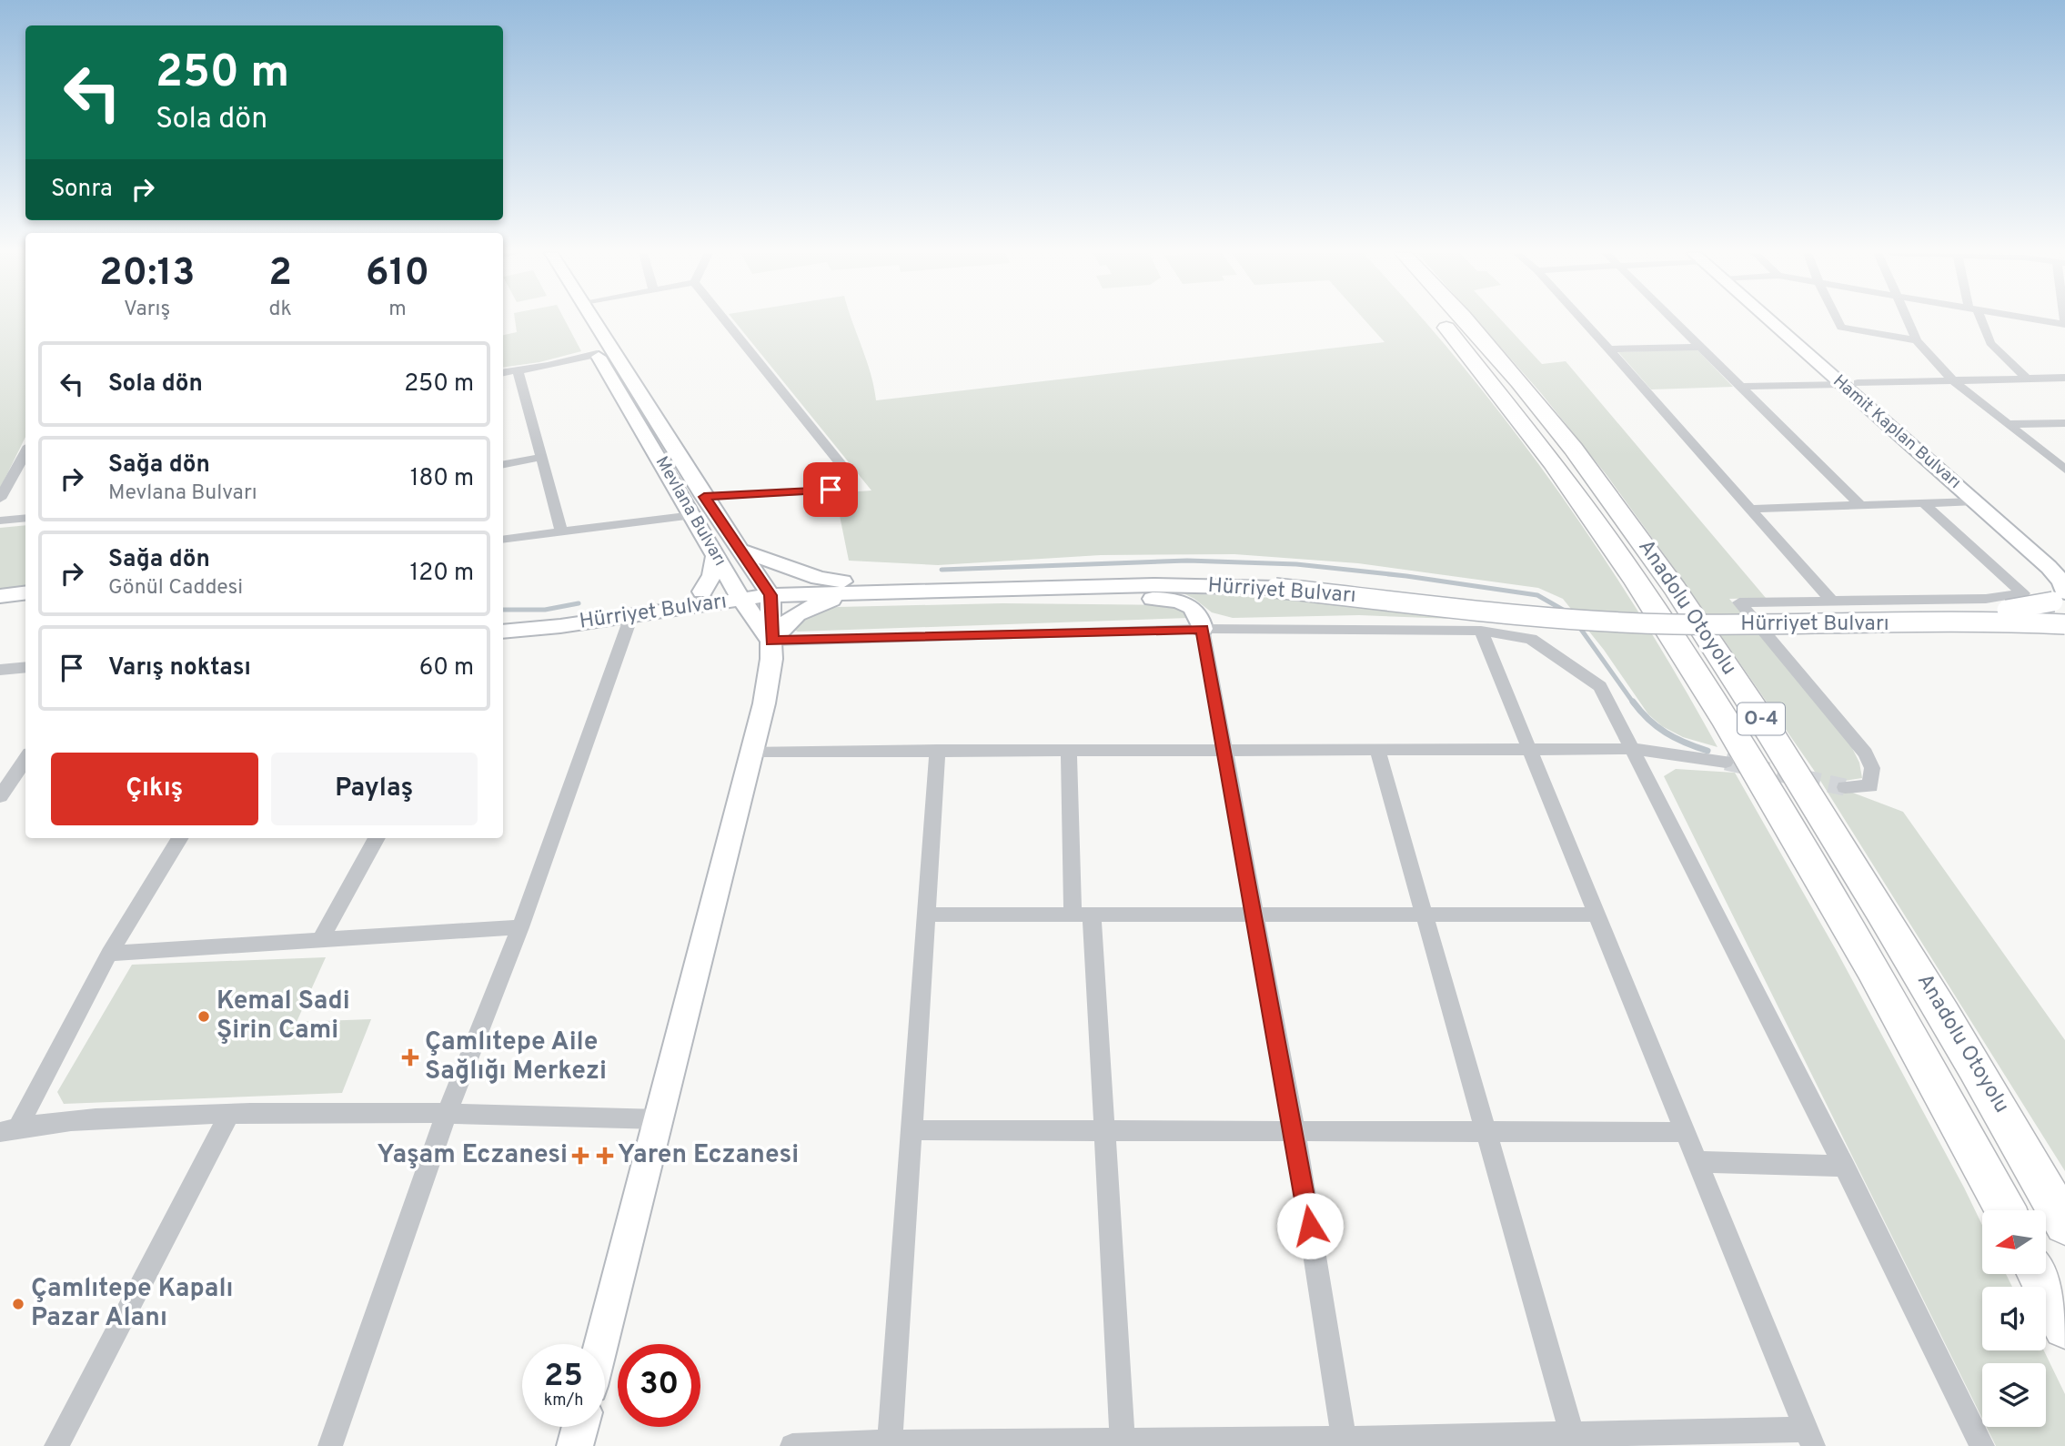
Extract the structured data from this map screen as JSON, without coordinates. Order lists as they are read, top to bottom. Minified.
{"streets":{"highway":["Anadolu Otoyolu","O-4"],"main road":["Hamit Kaplan Bulvarı","Mevlana Bulvarı","Hürriyet Bulvarı"]},"crossings":[["Hamit Kaplan Bulvarı","Hürriyet Bulvarı"],["Mevlana Bulvarı","Hürriyet Bulvarı"]],"places":{"other":["Kemal Sadi Şirin Cami","Çamlıtepe Kapalı Pazar Alanı"],"health":["Çamlıtepe Aile Sağlığı Merkezi","Yaşam Eczanesi","Yaren Eczanesi"]},"north":"left","page":{"turn":["250 m","Sola dön"],"then":"Sonra","eta":["20:13","Varış","2","dk","610","m"],"list":[{"name":"Sola dön","value":"250 m"},{"name":"Sağa dön","note":"Mevlana Bulvarı","value":"180 m"},{"name":"Sağa dön","note":"Gönül Caddesi","value":"120 m"},{"name":"Varış noktası","value":"60 m"}],"buttons":["Çıkış","Paylaş"],"speed":"25 km/h","limit":"30"}}
